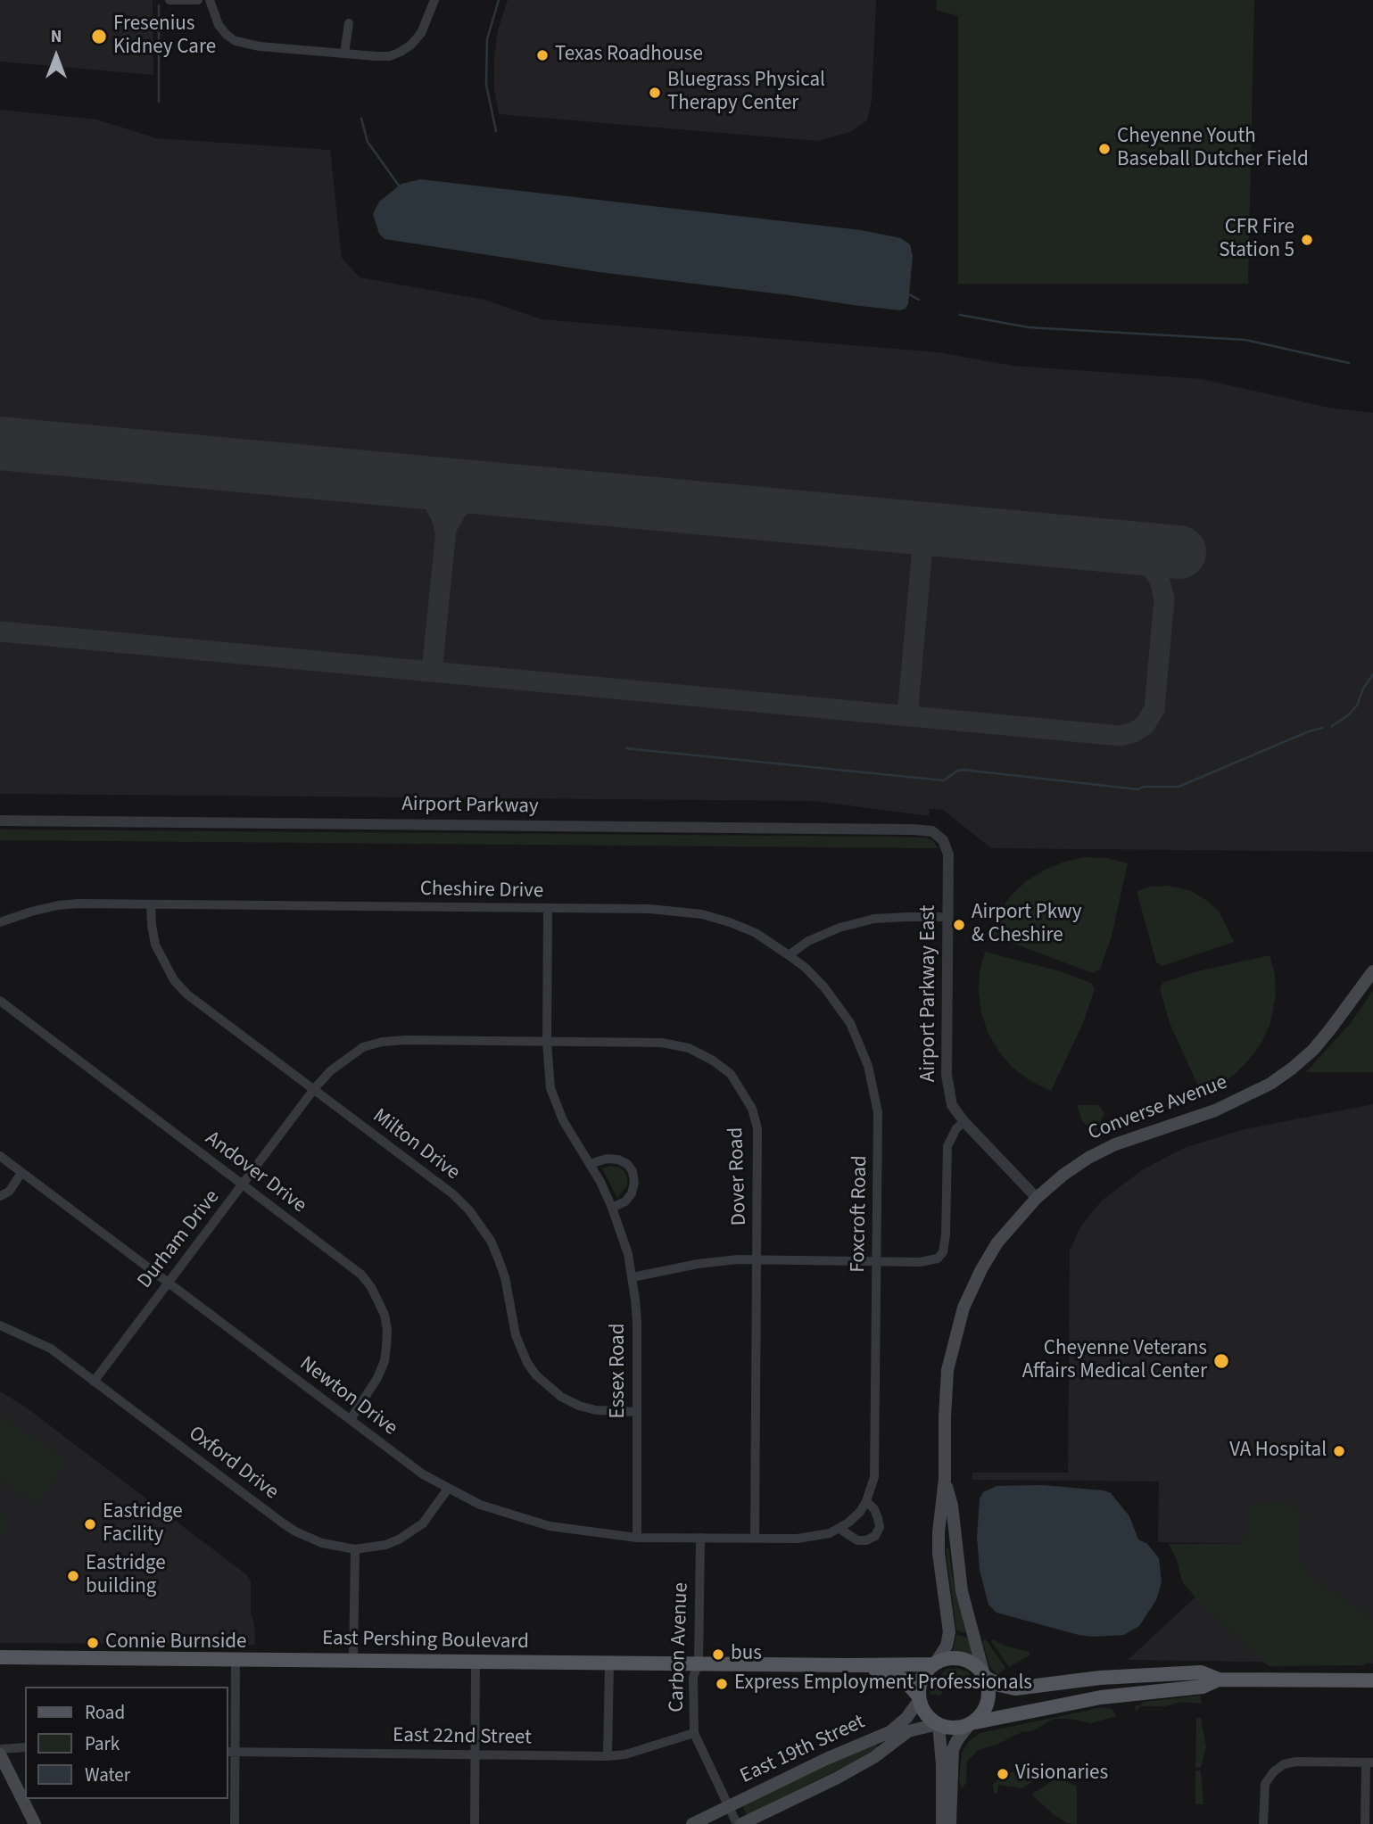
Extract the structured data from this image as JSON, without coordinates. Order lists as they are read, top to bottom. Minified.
{"streets":{"main road":["Converse Avenue","East Pershing Boulevard","East 19th Street"],"street":["Airport Parkway","Cheshire Drive","Airport Parkway East","Milton Drive","Andover Drive","Dover Road","Foxcroft Road","Durham Drive","Essex Road","Newton Drive","Oxford Drive","Carbon Avenue","East 22nd Street"]},"crossings":[["Airport Parkway","Airport Parkway East"],["Cheshire Drive","Milton Drive"],["Cheshire Drive","Foxcroft Road"],["Cheshire Drive","Essex Road"],["Airport Parkway East","Converse Avenue"],["Converse Avenue","East Pershing Boulevard"],["Converse Avenue","East 19th Street"],["Milton Drive","Dover Road"],["Milton Drive","Durham Drive"],["Milton Drive","Essex Road"],["Andover Drive","Durham Drive"],["Andover Drive","Newton Drive"],["Dover Road","Foxcroft Road"],["Dover Road","Durham Drive"],["Dover Road","Essex Road"],["Foxcroft Road","Newton Drive"],["Foxcroft Road","Carbon Avenue"],["Durham Drive","Newton Drive"],["Durham Drive","Oxford Drive"],["Essex Road","Newton Drive"],["Newton Drive","Oxford Drive"],["Newton Drive","Carbon Avenue"],["East Pershing Boulevard","Carbon Avenue"],["East Pershing Boulevard","East 19th Street"],["Carbon Avenue","East 22nd Street"],["Carbon Avenue","East 19th Street"]],"places":["Fresenius Kidney Care","Texas Roadhouse","Bluegrass Physical Therapy Center","Cheyenne Youth Baseball Dutcher Field","CFR Fire Station 5","Airport Pkwy & Cheshire","Cheyenne Veterans Affairs Medical Center","VA Hospital","Eastridge Facility","Eastridge building","Connie Burnside","bus","Express Employment Professionals","Visionaries"],"legend":["Road","Park","Water"],"north":"top"}
